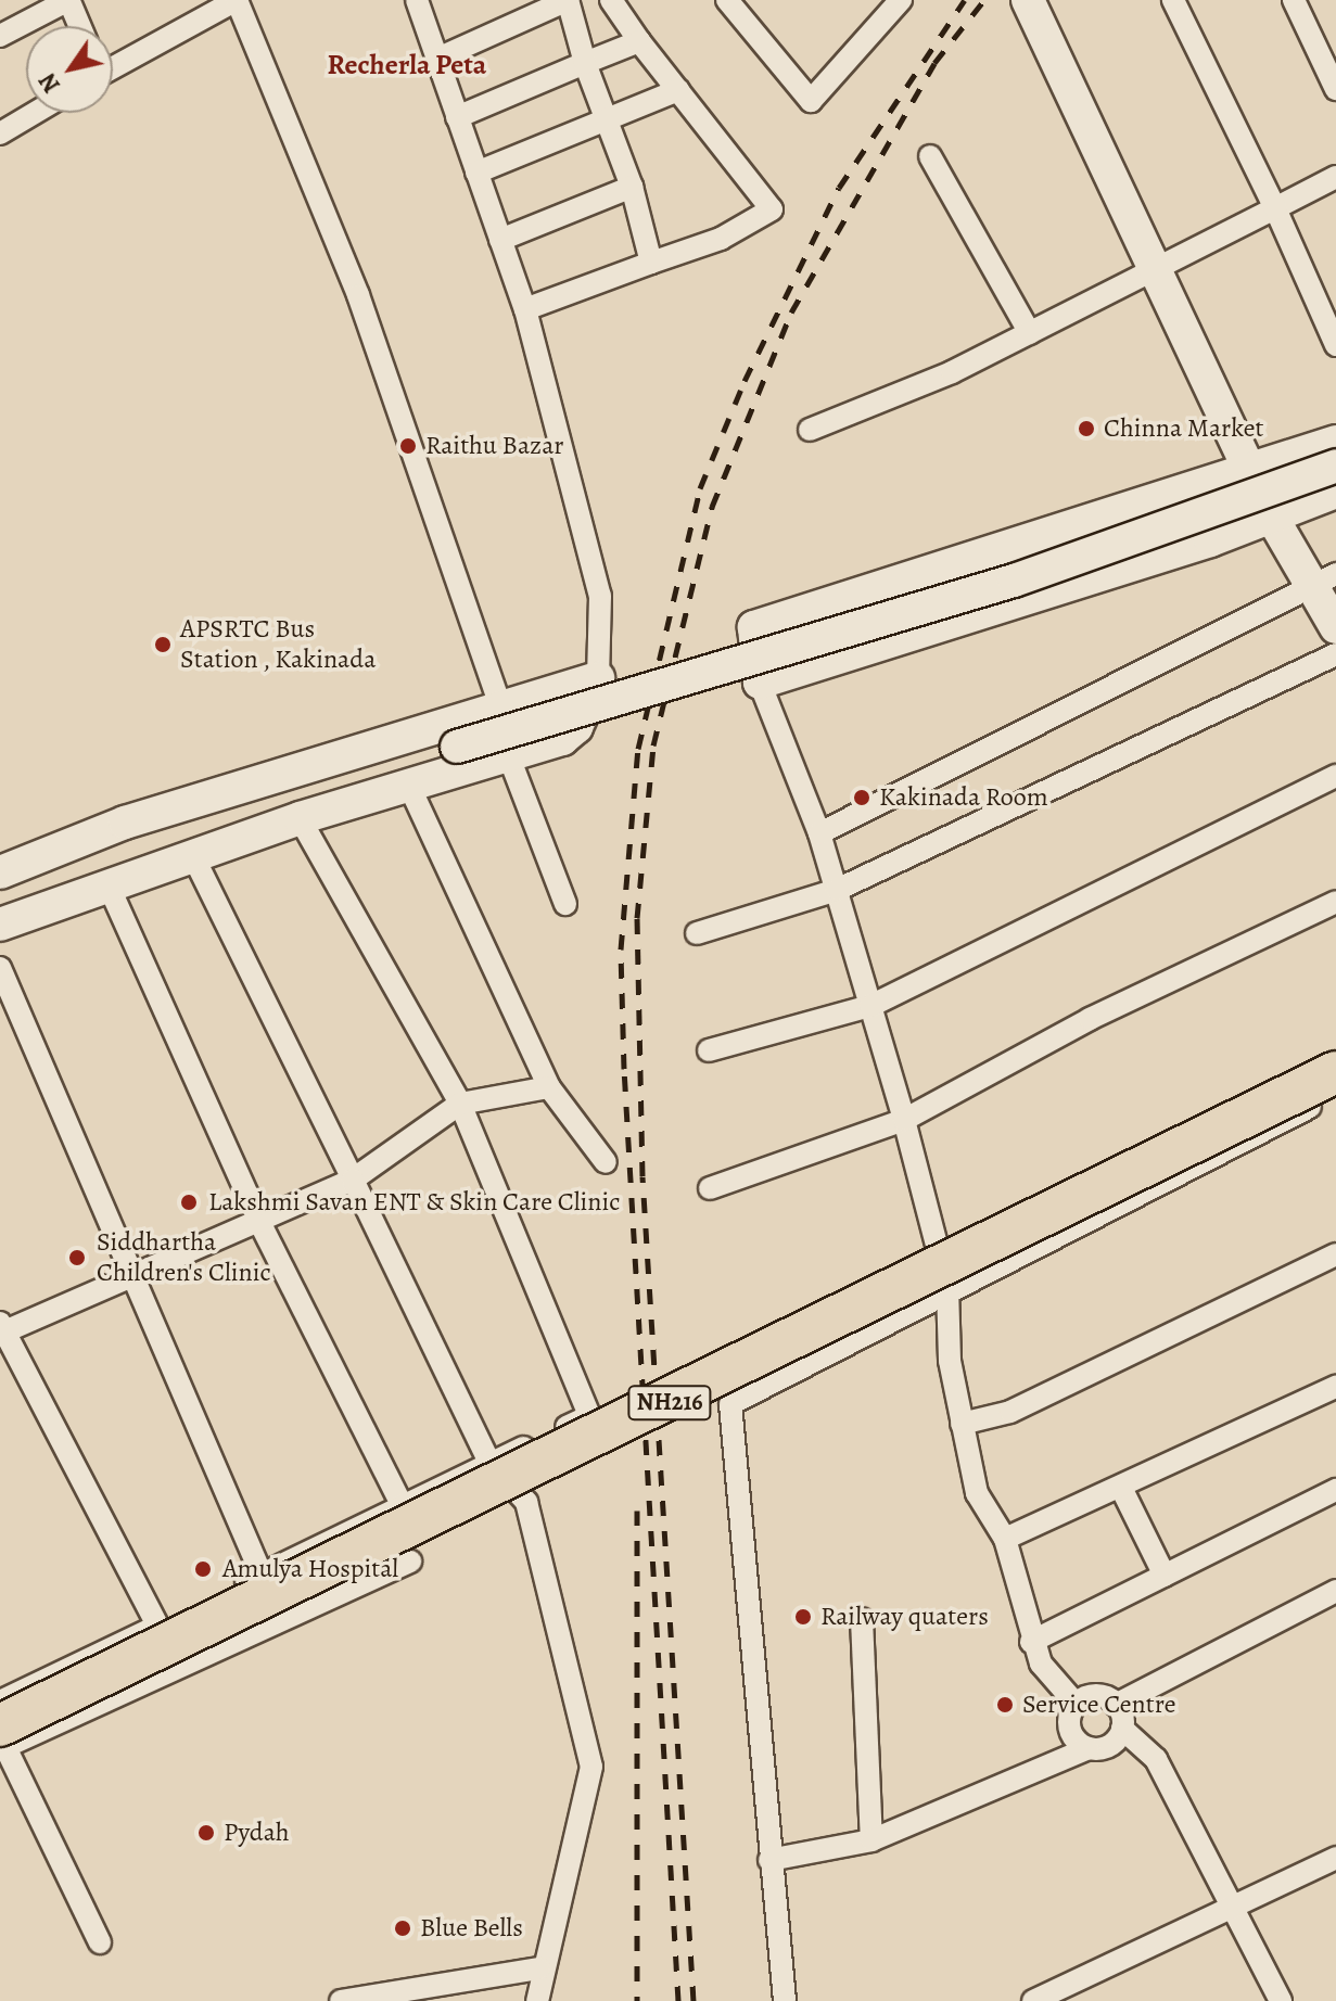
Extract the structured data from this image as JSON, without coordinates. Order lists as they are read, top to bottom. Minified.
{"streets":{"highway":["NH216"]},"districts":["Recherla Peta"],"places":["Chinna Market","Raithu Bazar","APSRTC Bus Station , Kakinada","Kakinada Room","Lakshmi Savan ENT & Skin Care Clinic","Siddhartha Children's Clinic","Amulya Hospital","Railway quaters","Service Centre","Pydah","Blue Bells"],"north":"bottom left"}
